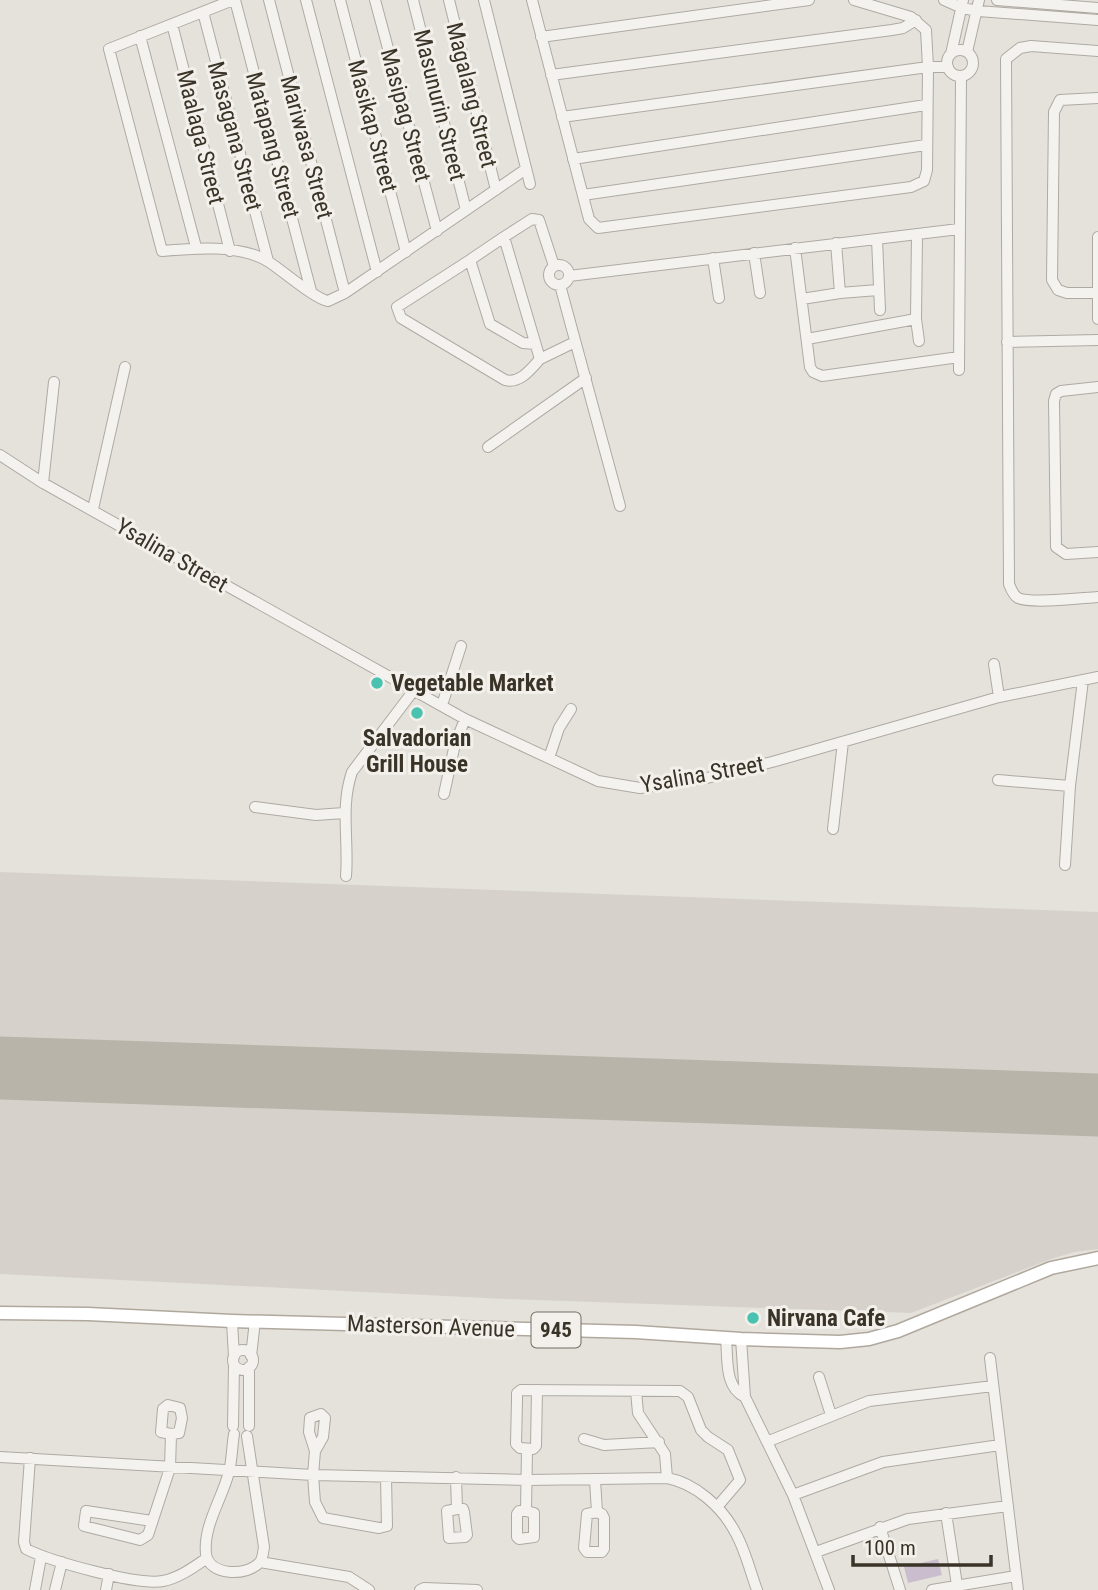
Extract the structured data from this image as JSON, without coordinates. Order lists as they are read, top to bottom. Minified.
{"streets":{"main road":["Masterson Avenue","945"],"street":["Magalang Street","Masunurin Street","Masipag Street","Masikap Street","Masagana Street","Maalaga Street","Matapang Street","Mariwasa Street","Ysalina Street"]},"places":["Vegetable Market","Salvadorian Grill House","Nirvana Cafe"],"scale_bar":"100 m"}
